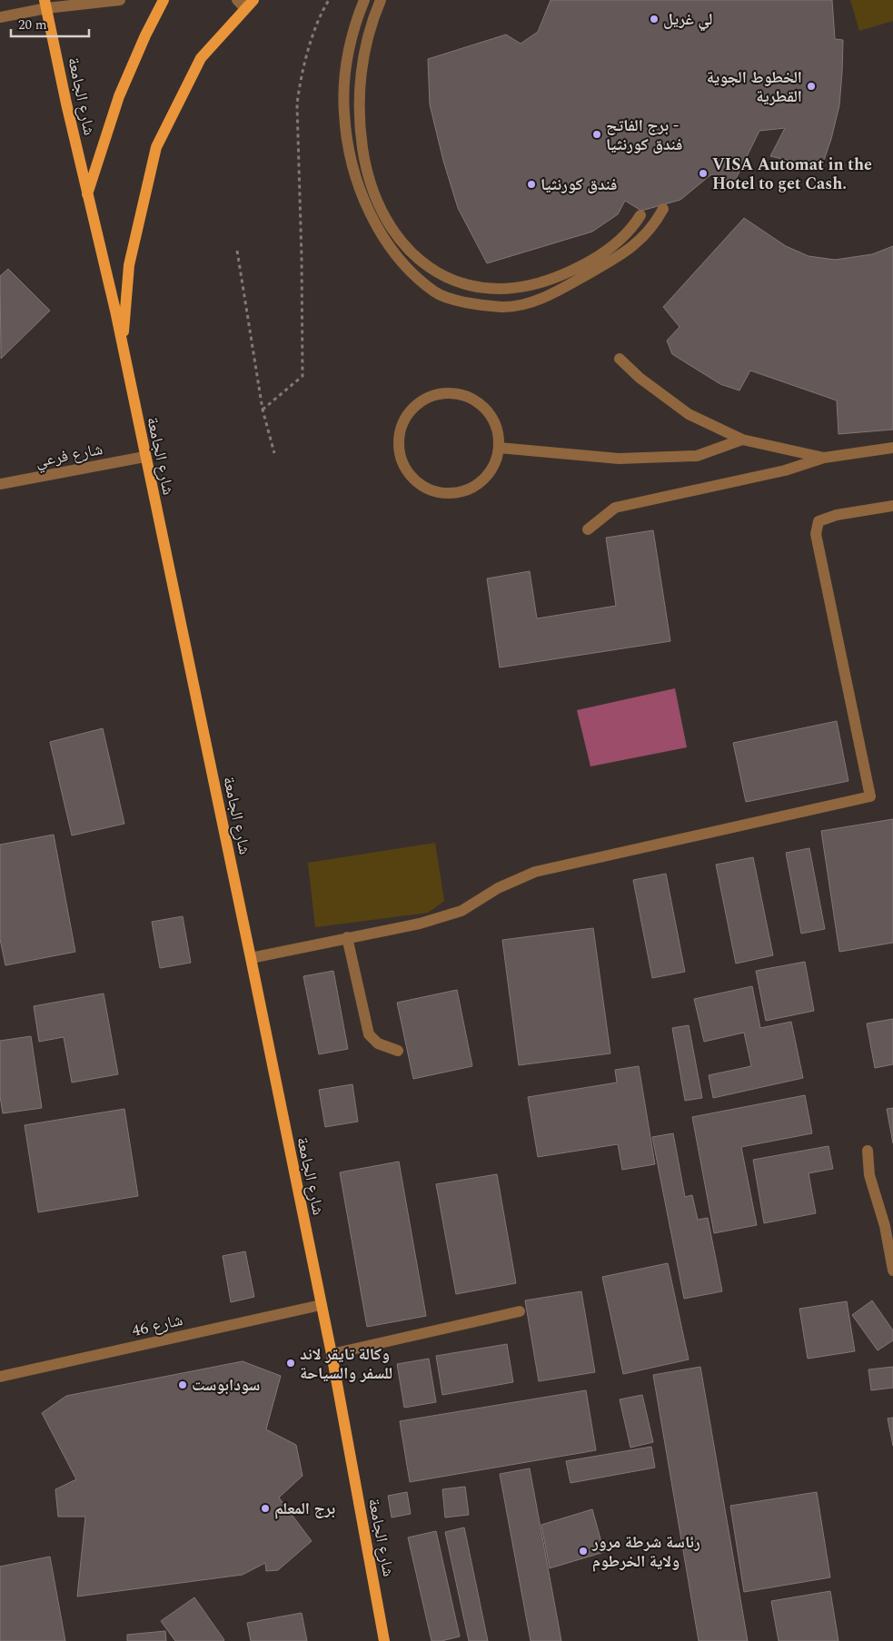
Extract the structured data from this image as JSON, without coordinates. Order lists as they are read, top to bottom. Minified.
{"streets":{"main road":["شارع الجامعة"],"street":["شارع فرعي","شارع 46"]},"crossings":[["شارع الجامعة","شارع فرعي"],["شارع الجامعة","شارع 46"]],"places":["لي غريل","الخطوط الجوية القطرية","برج الفاتح - فندق كورنثيا","VISA Automat in the Hotel to get Cash.","فندق كورنثيا","وكالة تايقر لاند للسفر والسياحة","سودابوست","برج المعلم","رئاسة شرطة مرور ولاية الخرطوم"],"scale_bar":"20 m"}
